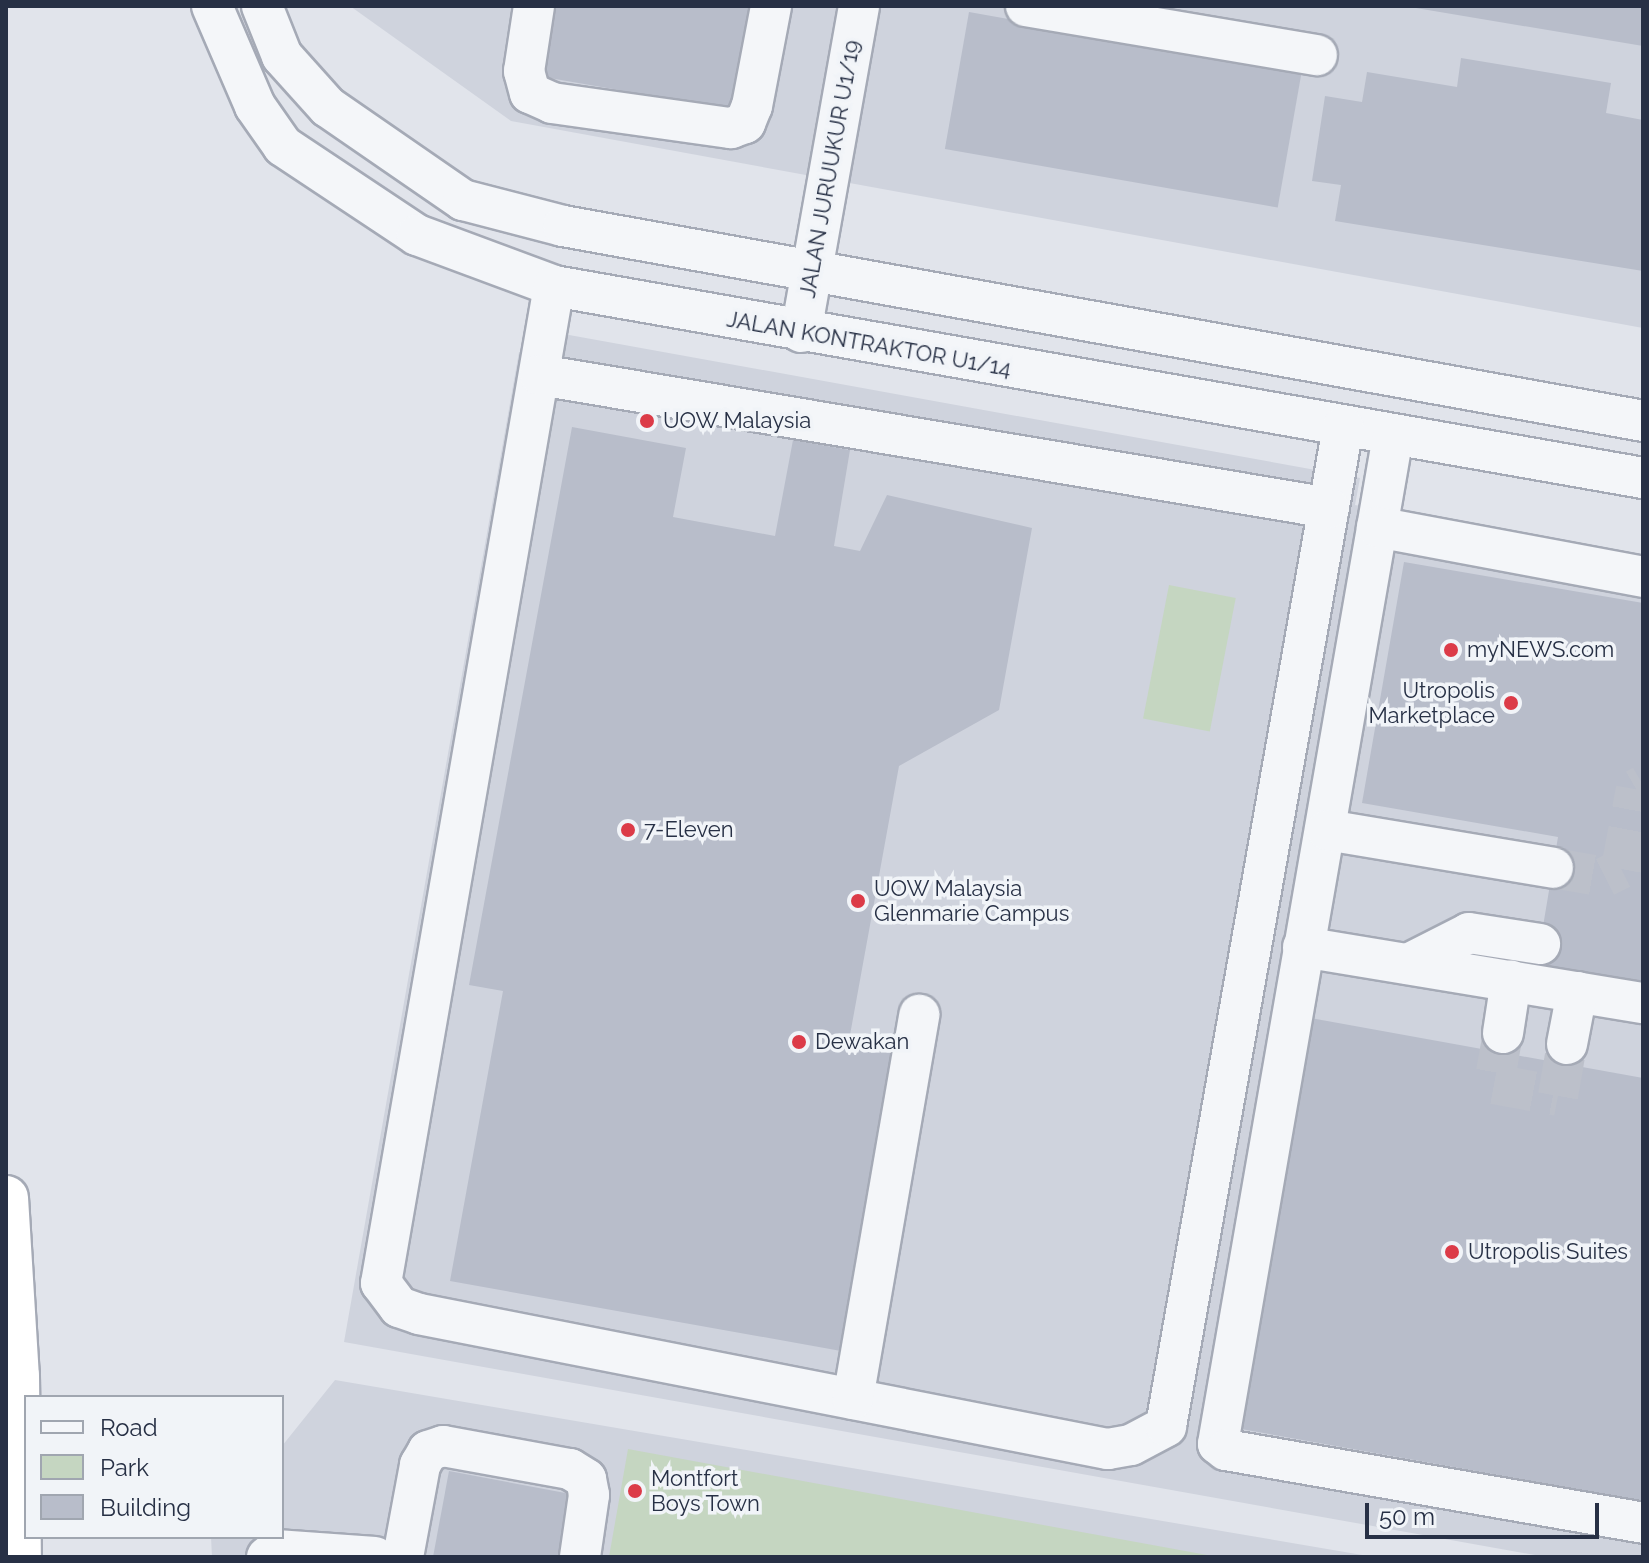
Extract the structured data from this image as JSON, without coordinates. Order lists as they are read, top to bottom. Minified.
{"streets":{"street":["JALAN JURUUKUR U1/19","JALAN KONTRAKTOR U1/14"]},"crossings":[["JALAN JURUUKUR U1/19","JALAN KONTRAKTOR U1/14"]],"places":["UOW Malaysia","myNEWS.com","Utropolis Marketplace","7-Eleven","UOW Malaysia Glenmarie Campus","Dewakan","Utropolis Suites","Montfort Boys Town"],"legend":["Road","Park","Building"],"scale_bar":"50 m"}
